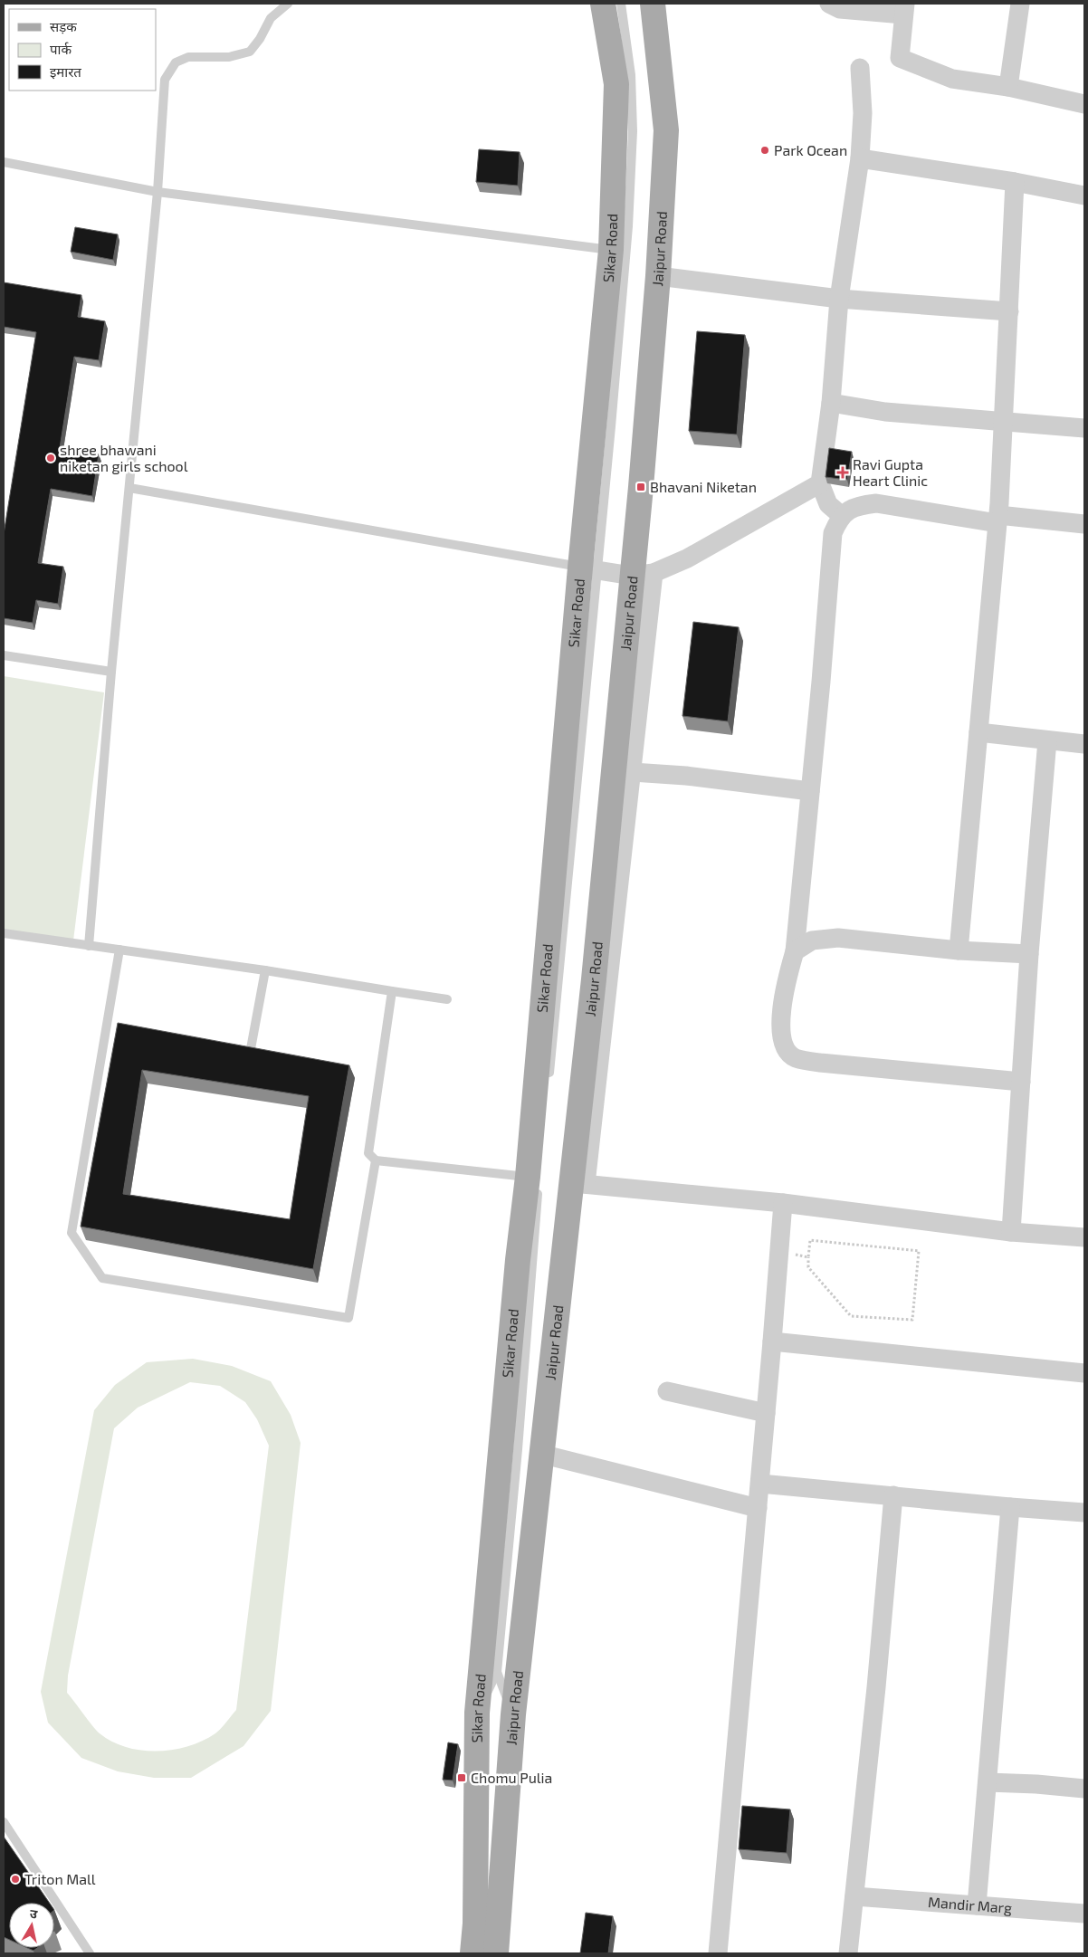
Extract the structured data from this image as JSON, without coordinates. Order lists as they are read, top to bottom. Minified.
{"streets":{"main road":["Sikar Road","Jaipur Road"],"street":["Mandir Marg"]},"places":{"other":["Park Ocean","shree bhawani niketan girls school","Triton Mall"],"health":["Ravi Gupta Heart Clinic"],"transit":["Bhavani Niketan","Chomu Pulia"]},"legend":["सड़क","पार्क","इमारत"],"north":"top"}
